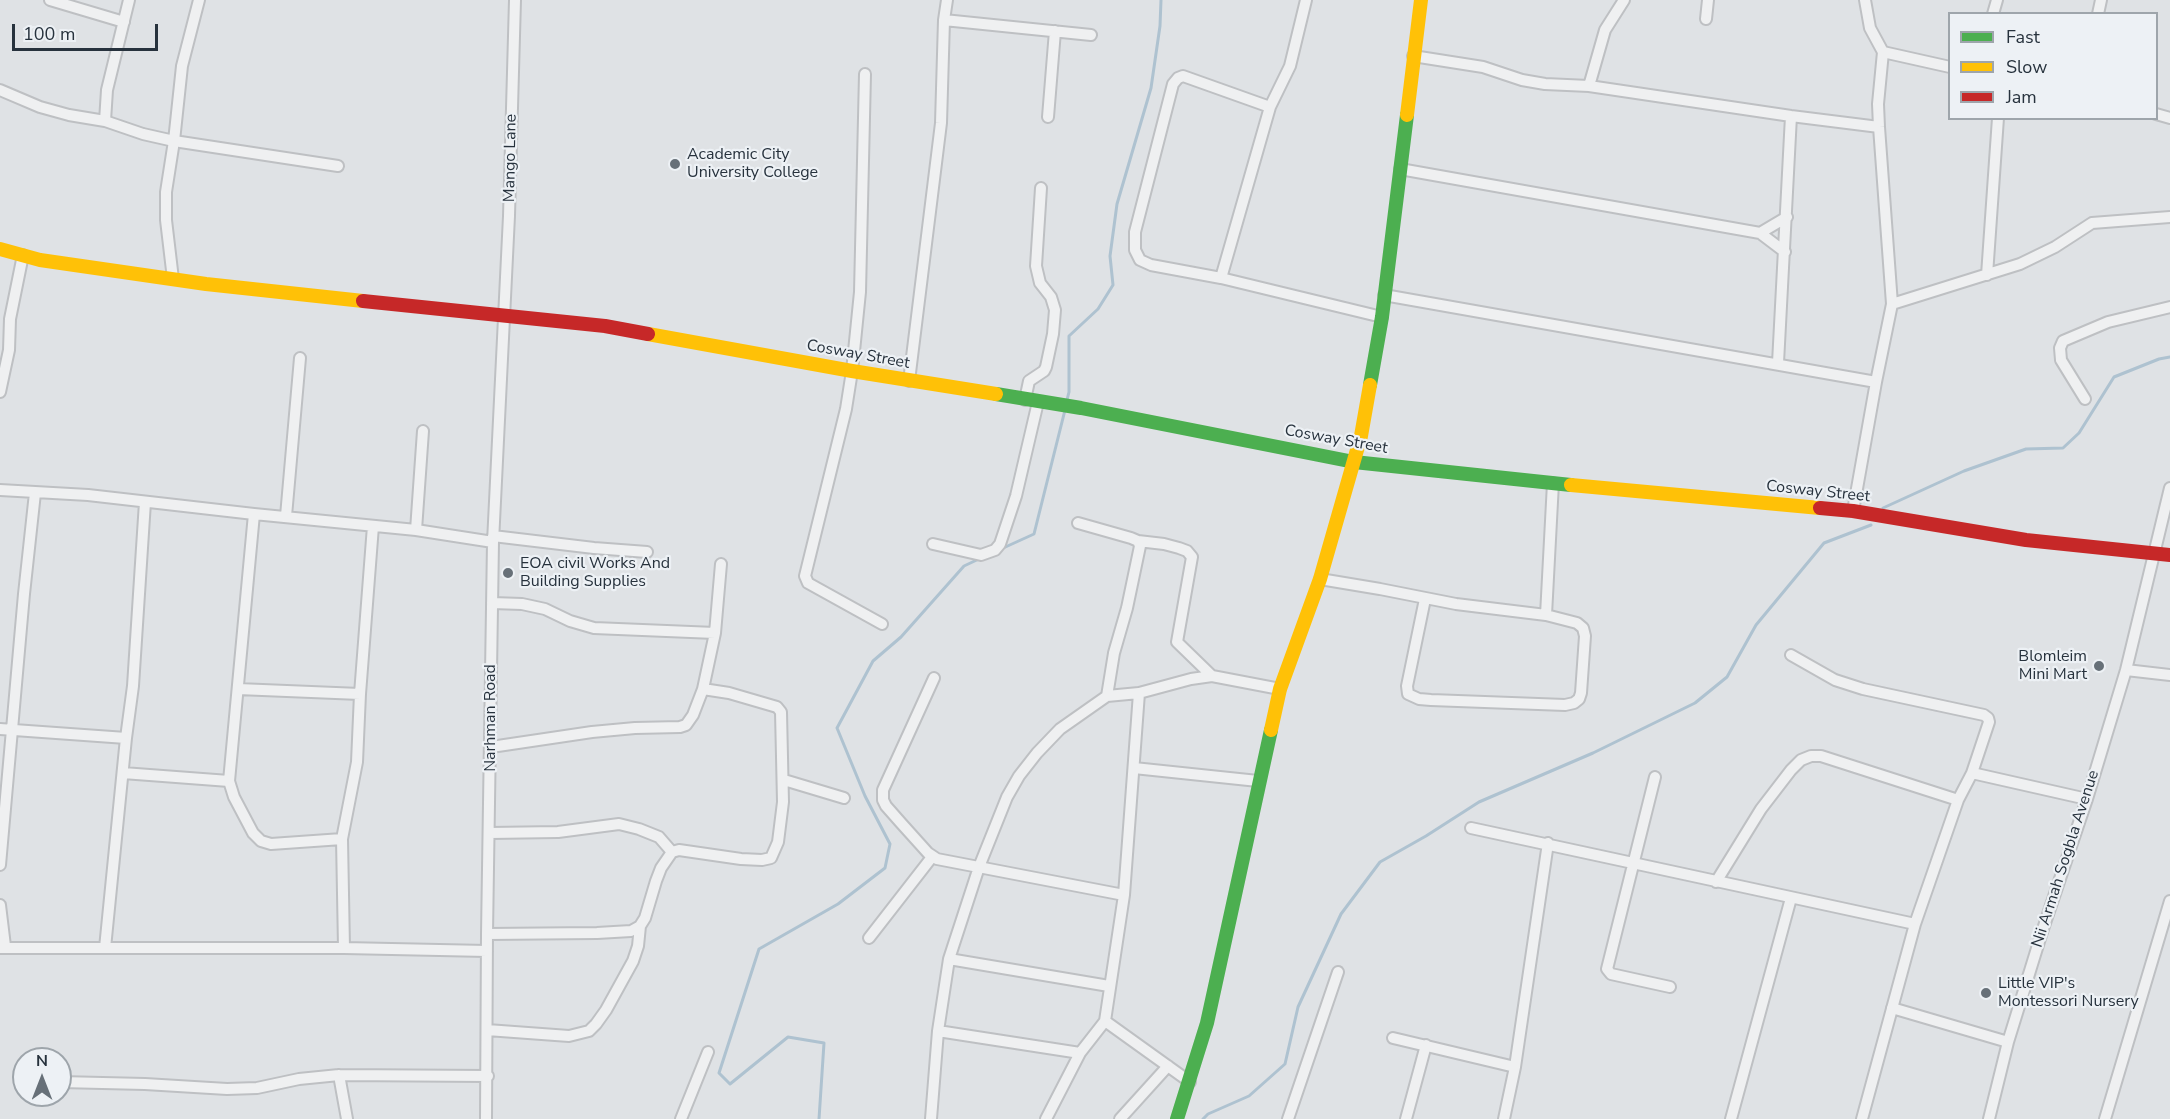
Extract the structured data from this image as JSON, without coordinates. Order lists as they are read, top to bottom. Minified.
{"streets":{"street":["Mango Lane","Cosway Street","Narhman Road","Nii Armah Sogbla Avenue"]},"crossings":[["Mango Lane","Cosway Street"],["Mango Lane","Narhman Road"],["Cosway Street","Narhman Road"],["Cosway Street","Nii Armah Sogbla Avenue"]],"places":["Academic City University College","EOA civil Works And Building Supplies","Blomleim Mini Mart","Little VIP's Montessori Nursery"],"legend":["Fast","Slow","Jam"],"scale_bar":"100 m","north":"top"}
